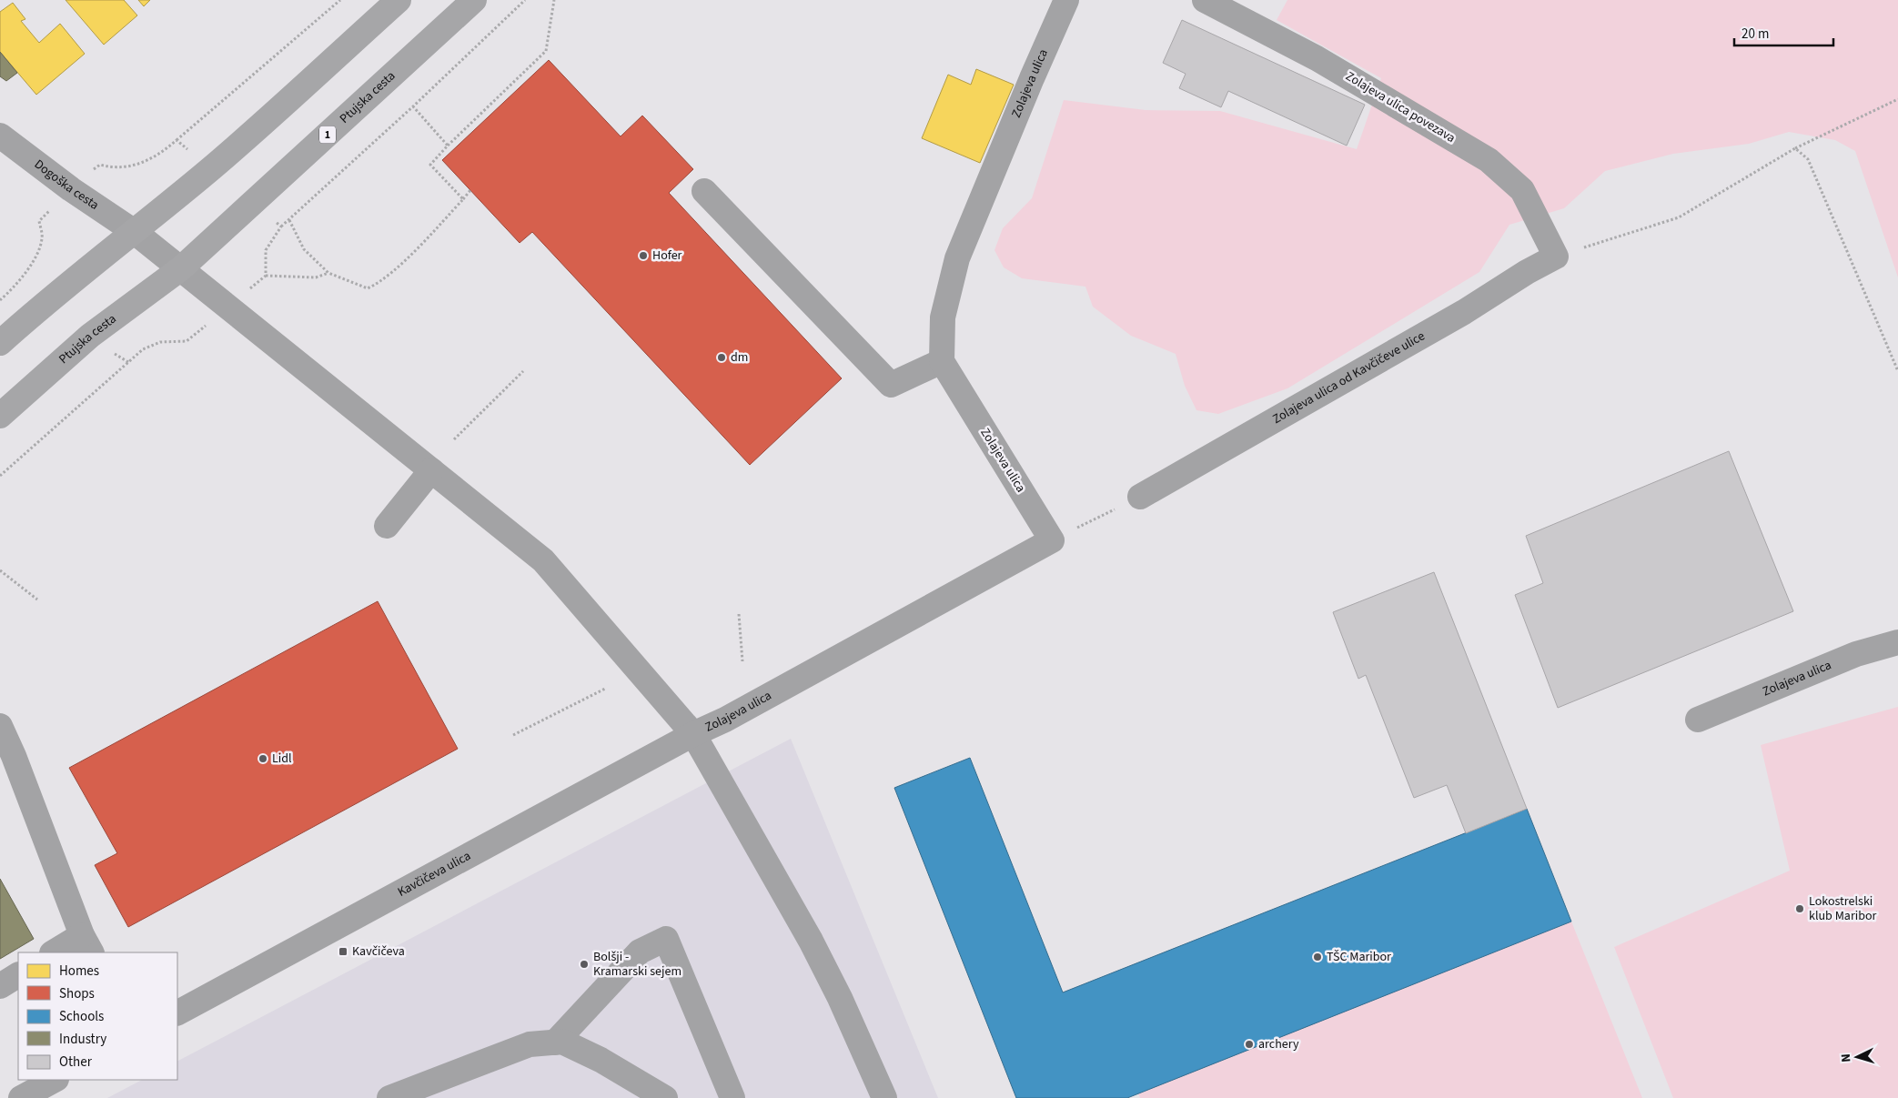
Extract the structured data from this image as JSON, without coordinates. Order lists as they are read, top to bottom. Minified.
{"streets":{"main road":["Ptujska cesta","1"],"street":["Zolajeva ulica","Zolajeva ulica povezava","Dogoška cesta","Zolajeva ulica od Kavčičeve ulice","Kavčičeva ulica"]},"crossings":[["Zolajeva ulica","Ptujska cesta"],["Zolajeva ulica","Kavčičeva ulica"],["Zolajeva ulica povezava","Zolajeva ulica od Kavčičeve ulice"]],"places":{"other":["Hofer","dm","Lidl","Lokostrelski klub Maribor","TŠC Maribor","Bolšji - Kramarski sejem","archery"],"transit":["Kavčičeva"]},"legend":["Homes","Shops","Schools","Industry","Other"],"scale_bar":"20 m","north":"left"}
